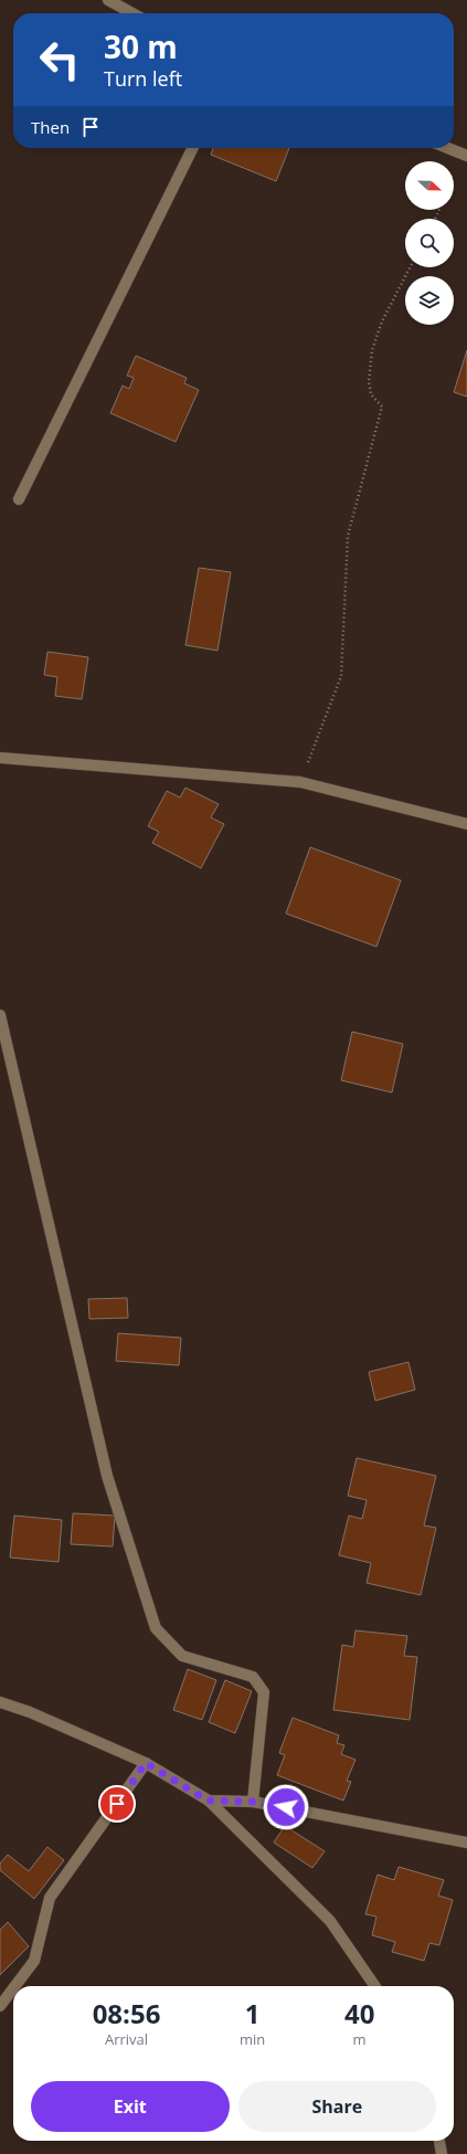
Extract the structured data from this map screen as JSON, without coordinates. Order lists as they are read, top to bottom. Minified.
{"north":"right","page":{"turn":["30 m","Turn left"],"then":"Then","eta":["08:56","Arrival","1","min","40","m"],"buttons":["Exit","Share"]}}
